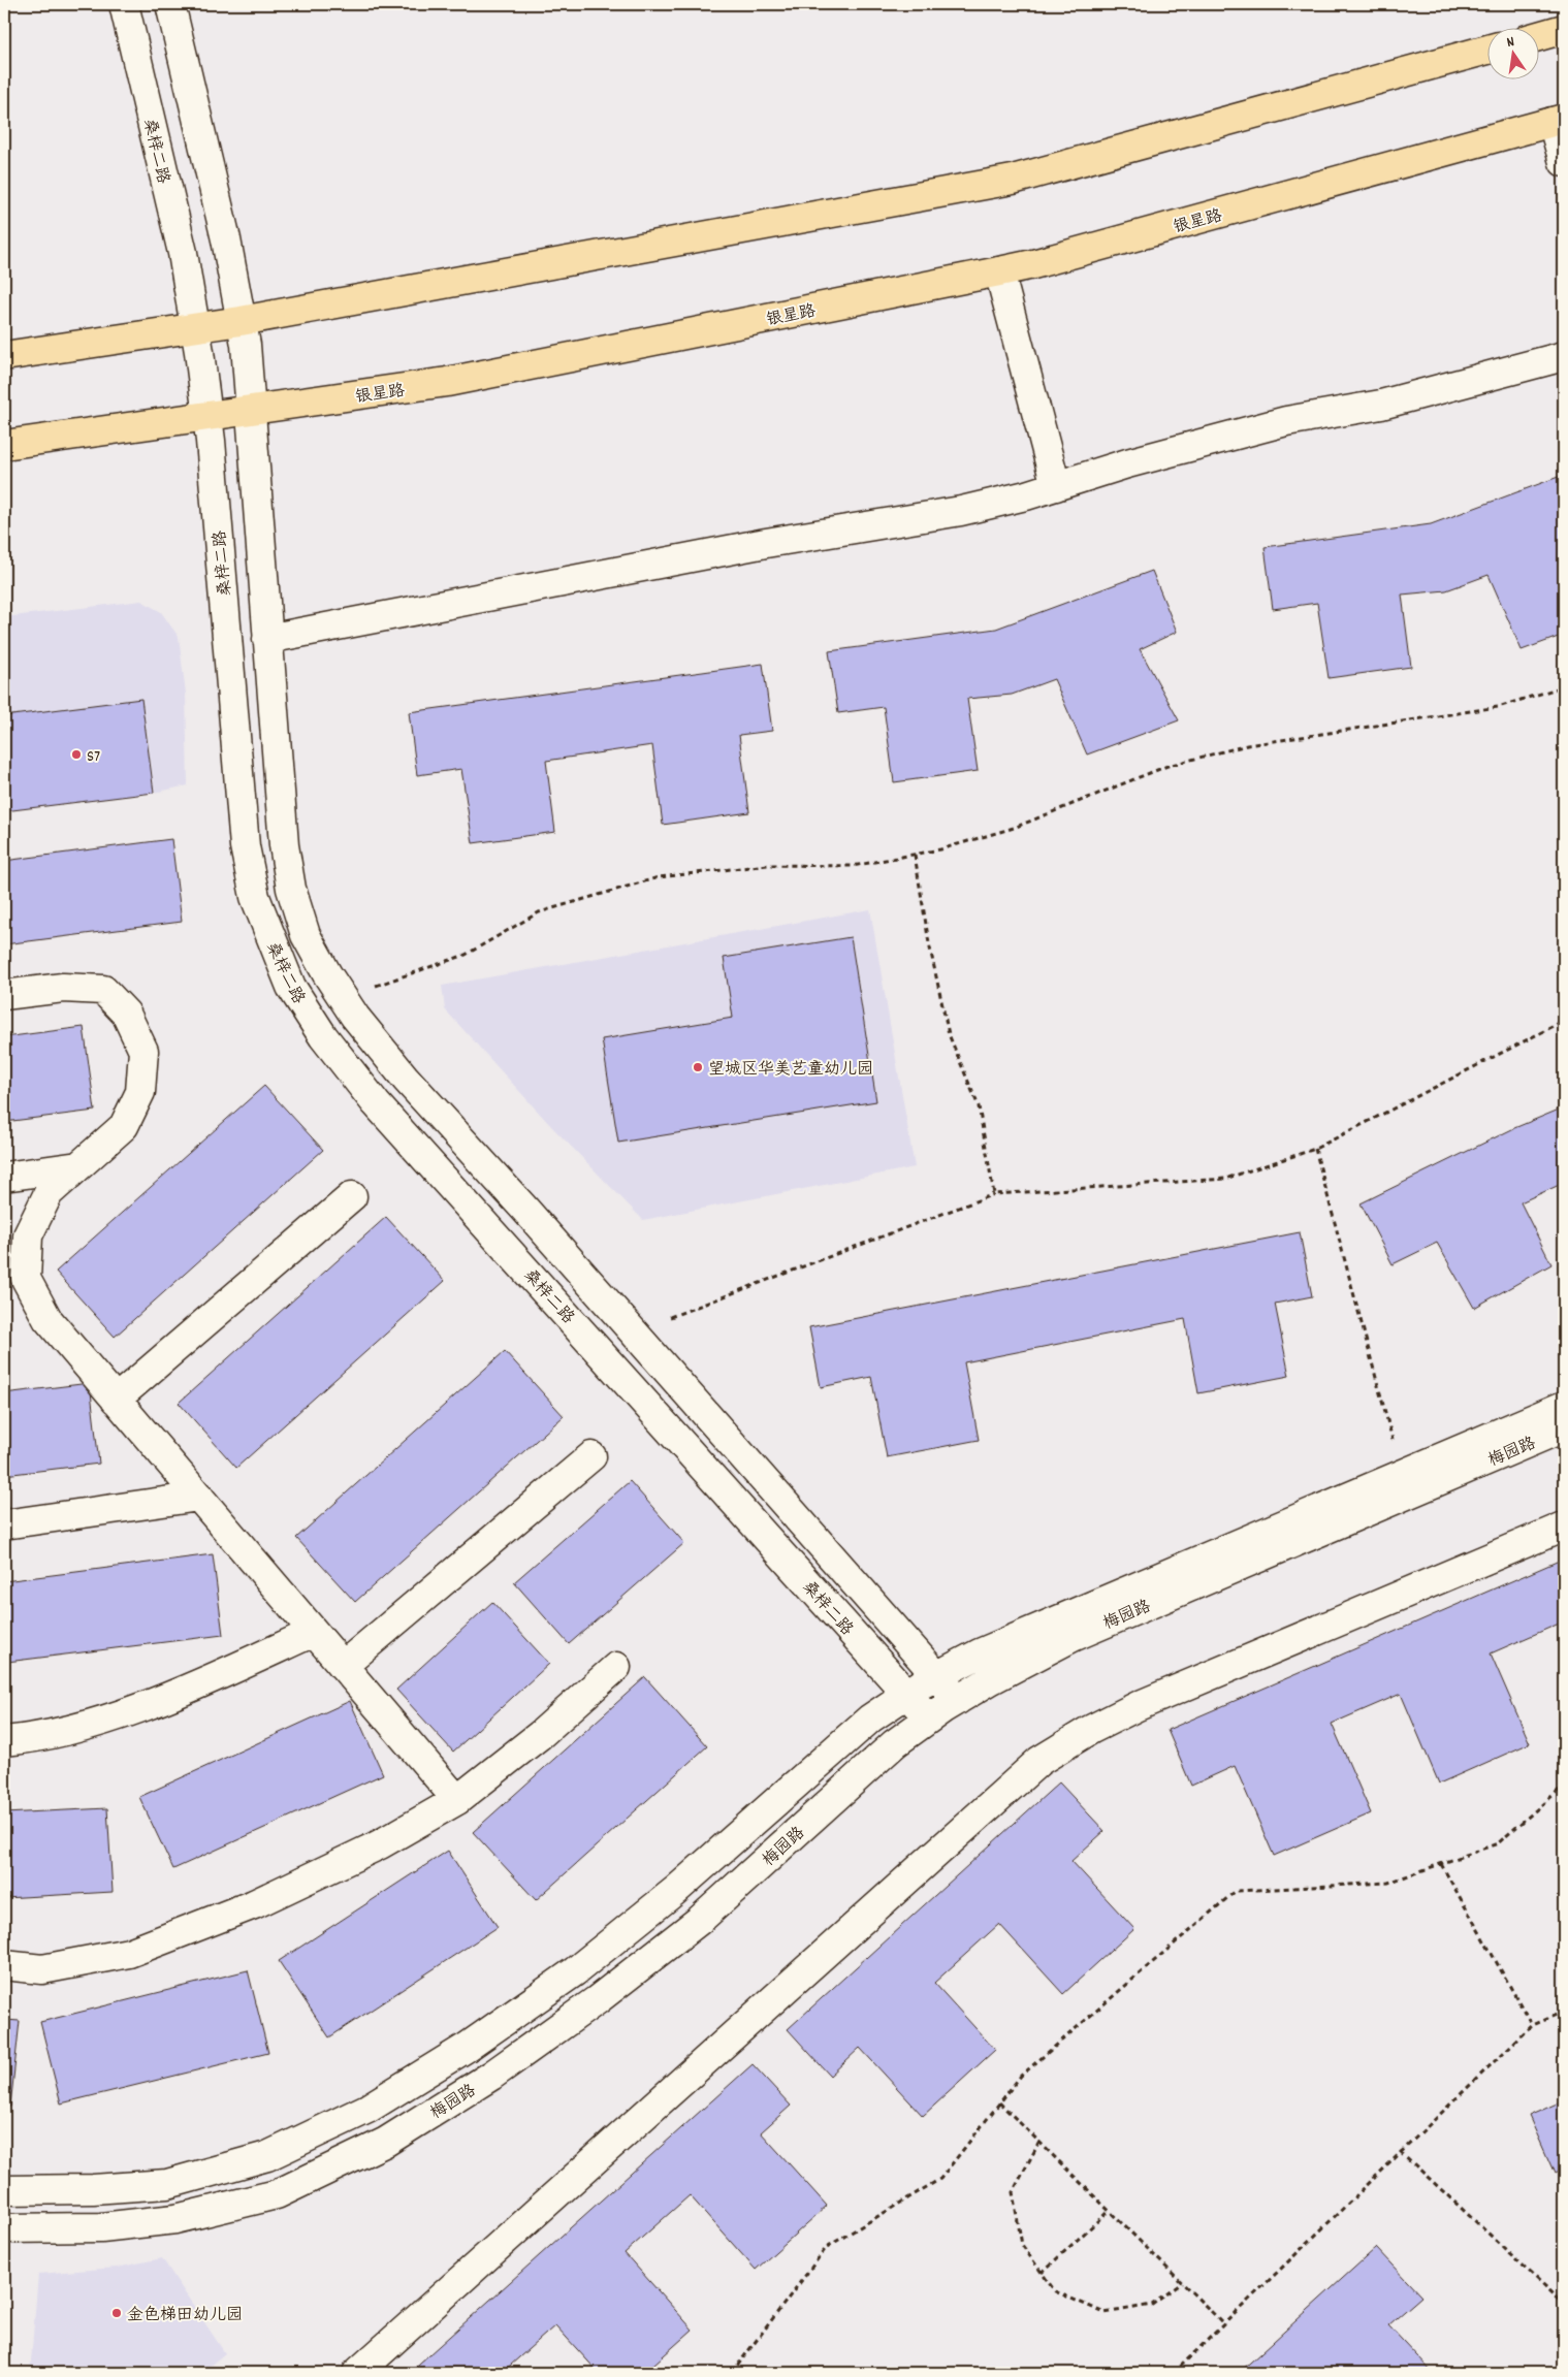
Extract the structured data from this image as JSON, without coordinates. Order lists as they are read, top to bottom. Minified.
{"streets":{"main road":["银星路"],"street":["桑梓二路","梅园路"]},"crossings":[["桑梓二路","银星路"],["桑梓二路","梅园路"]],"places":["S7","望城区华美艺童幼儿园","金色梯田幼儿园"],"north":"top"}
